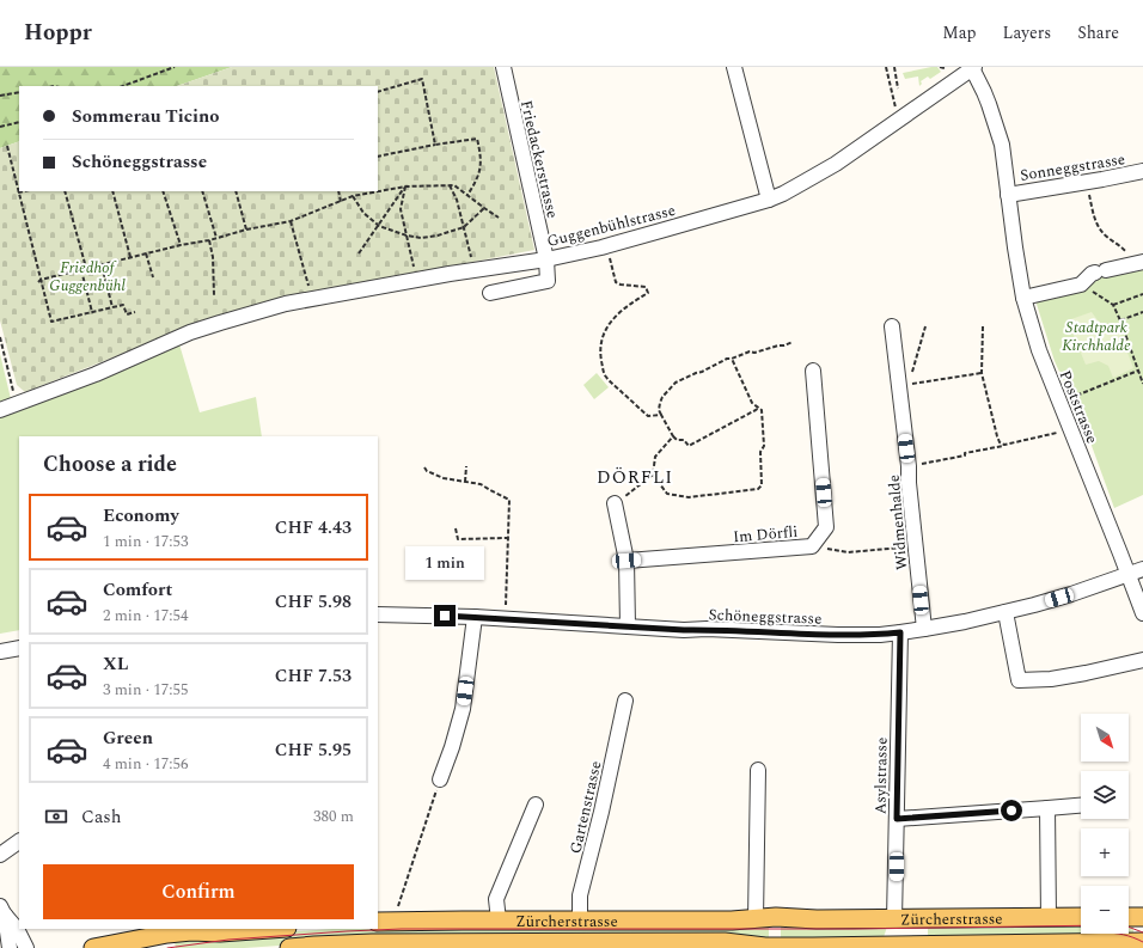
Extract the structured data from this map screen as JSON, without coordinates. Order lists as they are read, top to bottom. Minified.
{"streets":{"main road":["Zürcherstrasse"],"street":["Friedackerstrasse","Sonneggstrasse","Guggenbühlstrasse","Poststrasse","Widmenhalde","Im Dörfli","Schöneggstrasse","Asylstrasse","Gartenstrasse"]},"crossings":[["Friedackerstrasse","Guggenbühlstrasse"],["Sonneggstrasse","Poststrasse"],["Guggenbühlstrasse","Poststrasse"],["Poststrasse","Schöneggstrasse"],["Widmenhalde","Schöneggstrasse"],["Schöneggstrasse","Asylstrasse"],["Asylstrasse","Zürcherstrasse"],["Gartenstrasse","Zürcherstrasse"]],"districts":["DÖRFLI"],"parks":["Friedhof Guggenbühl","Stadtpark Kirchhalde"],"north":"bottom right","page":{"header":"Hoppr","nav":["Map","Layers","Share"],"banner":["Sommerau Ticino","Schöneggstrasse"],"heading":"Choose a ride","list":[{"name":"Economy","note":"1 min · 17:53","value":"CHF 4.43"},{"name":"Comfort","note":"2 min · 17:54","value":"CHF 5.98"},{"name":"XL","note":"3 min · 17:55","value":"CHF 7.53"},{"name":"Green","note":"4 min · 17:56","value":"CHF 5.95"}],"bubble":"1 min","map_buttons":["+","−"],"pay":["Cash","380 m"],"buttons":"Confirm"}}
